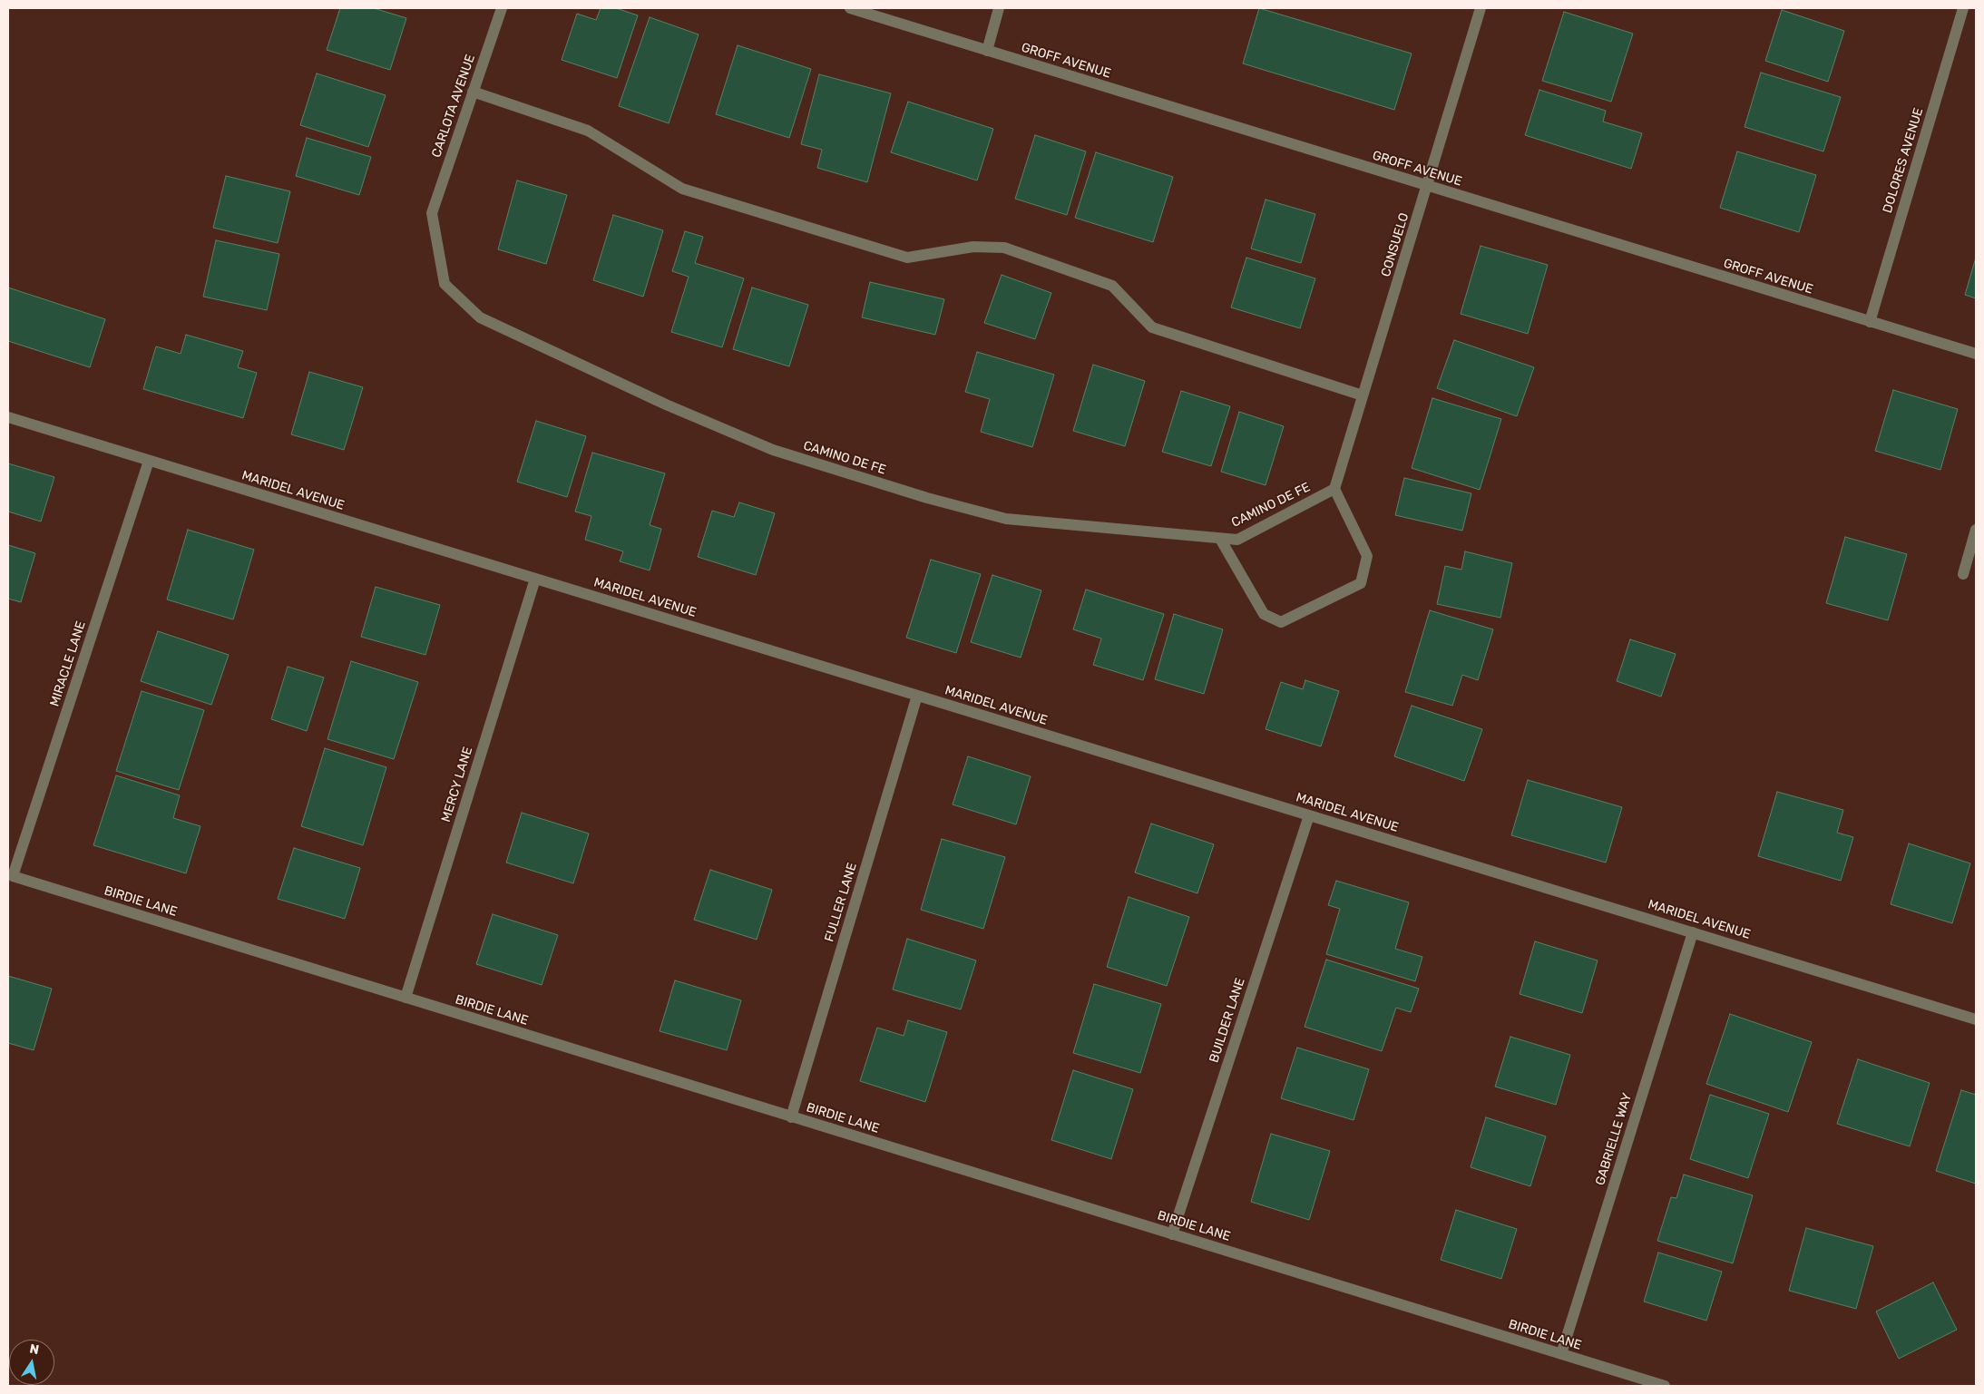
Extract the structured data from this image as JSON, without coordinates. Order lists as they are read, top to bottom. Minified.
{"streets":{"street":["GROFF AVENUE","CARLOTA AVENUE","DOLORES AVENUE","CONSUELO","CAMINO DE FE","MARIDEL AVENUE","MIRACLE LANE","MERCY LANE","BIRDIE LANE","FULLER LANE","BUILDER LANE","GABRIELLE WAY"]},"crossings":[["GROFF AVENUE","DOLORES AVENUE"],["GROFF AVENUE","CONSUELO"],["CARLOTA AVENUE","CAMINO DE FE"],["CONSUELO","CAMINO DE FE"],["MARIDEL AVENUE","MIRACLE LANE"],["MARIDEL AVENUE","MERCY LANE"],["MARIDEL AVENUE","FULLER LANE"],["MARIDEL AVENUE","BUILDER LANE"],["MARIDEL AVENUE","GABRIELLE WAY"],["MIRACLE LANE","BIRDIE LANE"],["MERCY LANE","BIRDIE LANE"],["BIRDIE LANE","FULLER LANE"],["BIRDIE LANE","BUILDER LANE"],["BIRDIE LANE","GABRIELLE WAY"]],"north":"top"}
